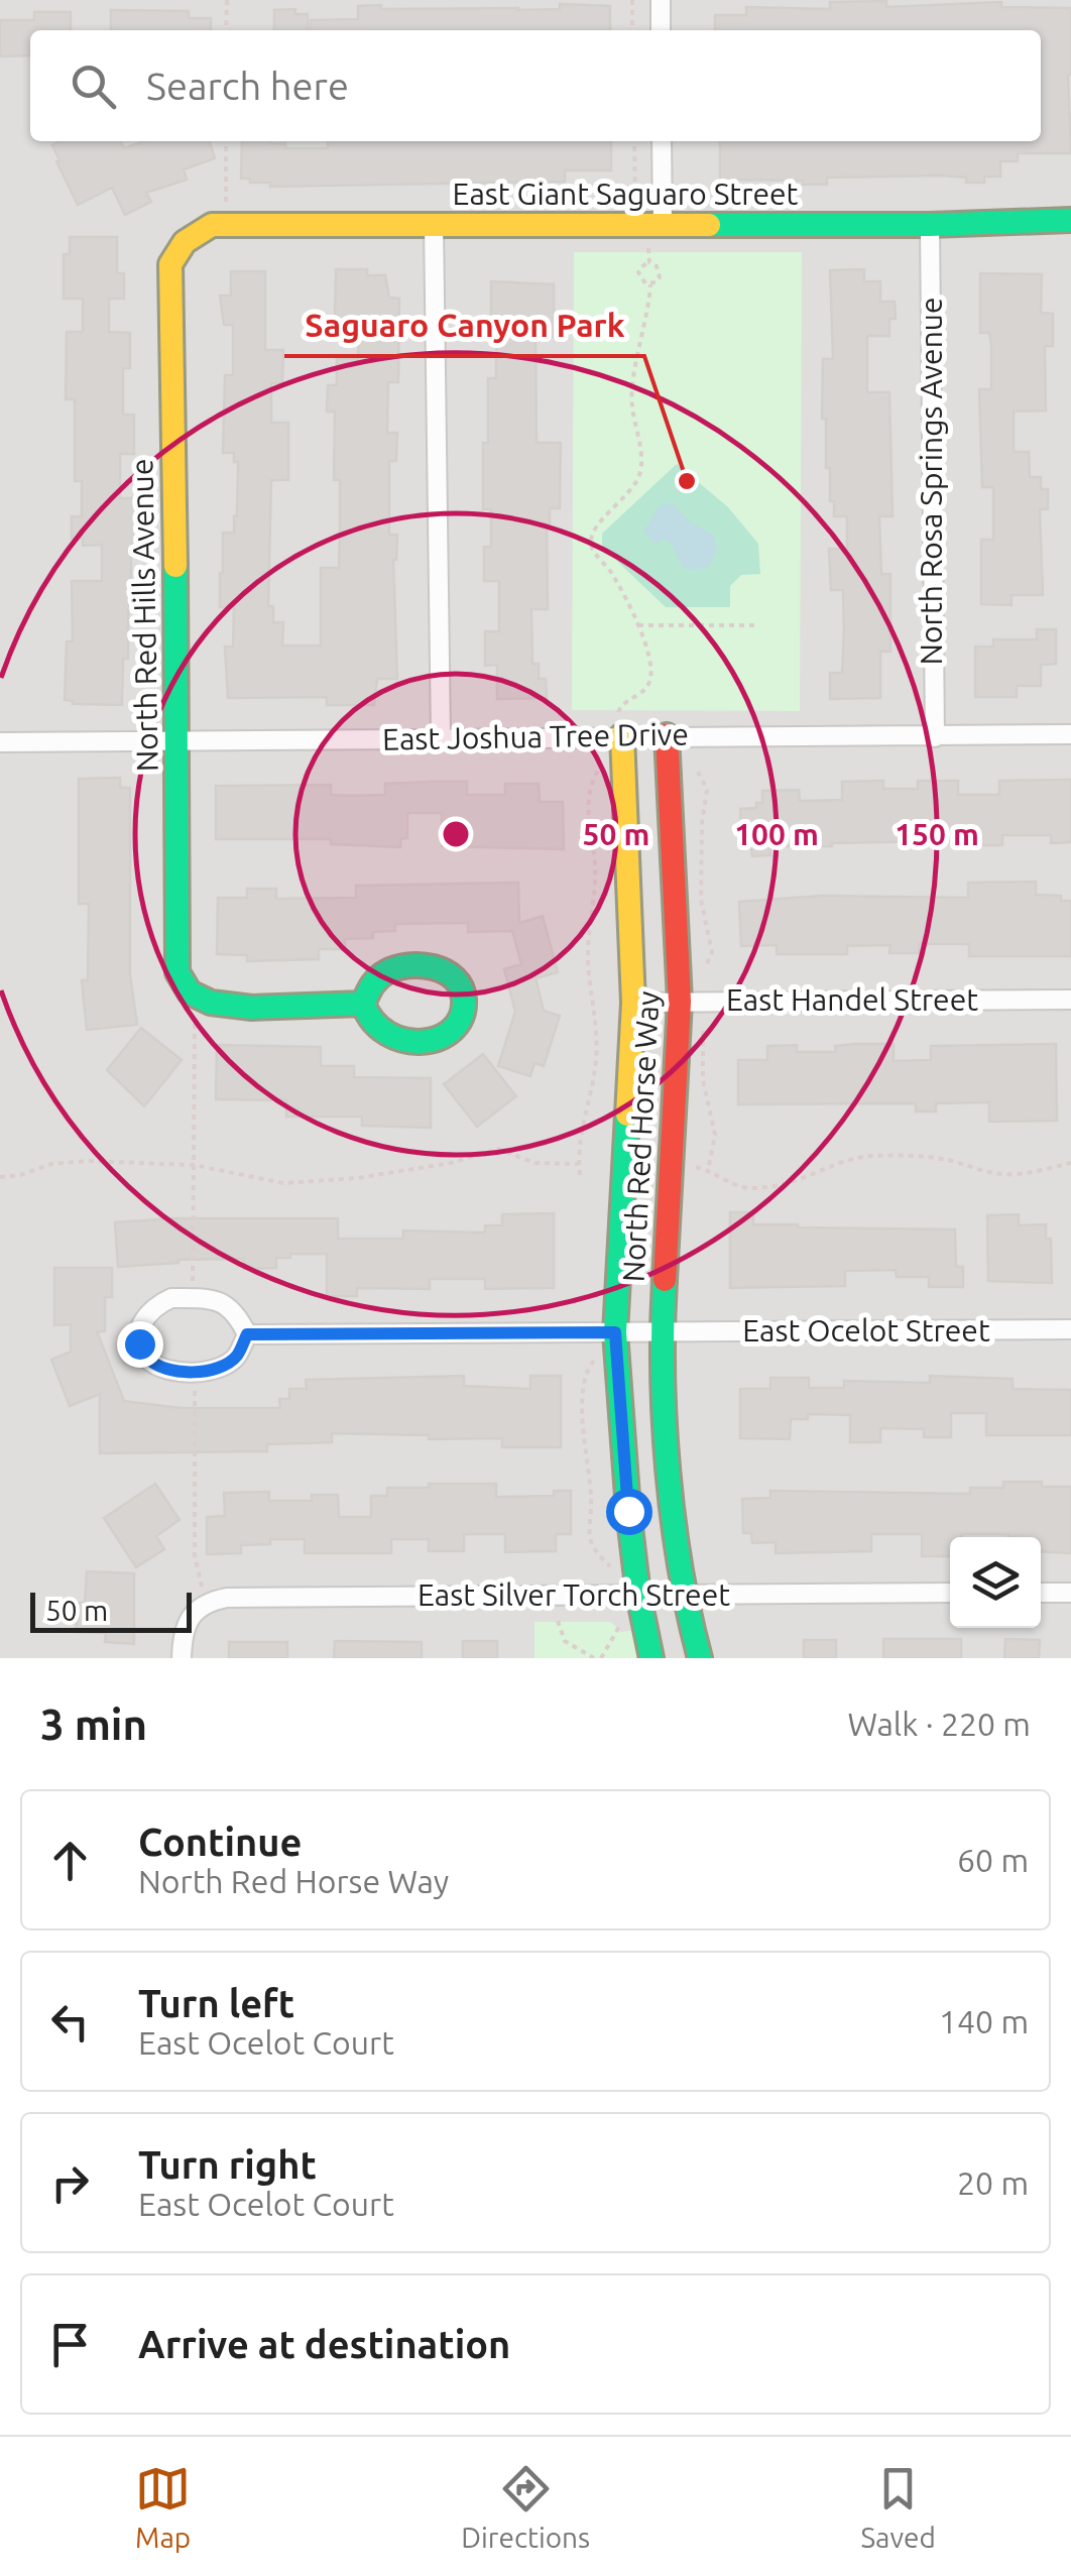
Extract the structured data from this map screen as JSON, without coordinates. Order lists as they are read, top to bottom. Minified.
{"streets":{"street":["East Giant Saguaro Street","North Rosa Springs Avenue","North Red Hills Avenue","East Joshua Tree Drive","East Handel Street","North Red Horse Way","East Ocelot Street","East Silver Torch Street"]},"crossings":[["East Giant Saguaro Street","North Rosa Springs Avenue"],["East Giant Saguaro Street","North Red Hills Avenue"],["North Rosa Springs Avenue","East Joshua Tree Drive"],["North Red Hills Avenue","East Joshua Tree Drive"],["East Joshua Tree Drive","North Red Horse Way"],["East Handel Street","North Red Horse Way"],["North Red Horse Way","East Ocelot Street"],["North Red Horse Way","East Silver Torch Street"]],"places":["Saguaro Canyon Park"],"scale_bar":"50 m","page":{"search":"Search here","scale":"50 m","heading":["3 min","Walk · 220 m"],"list":[["Continue","North Red Horse Way","60 m"],["Turn left","East Ocelot Court","140 m"],["Turn right","East Ocelot Court","20 m"],"Arrive at destination"],"nav":["Map","Directions","Saved"]},"rings":["50 m","100 m","150 m"]}
